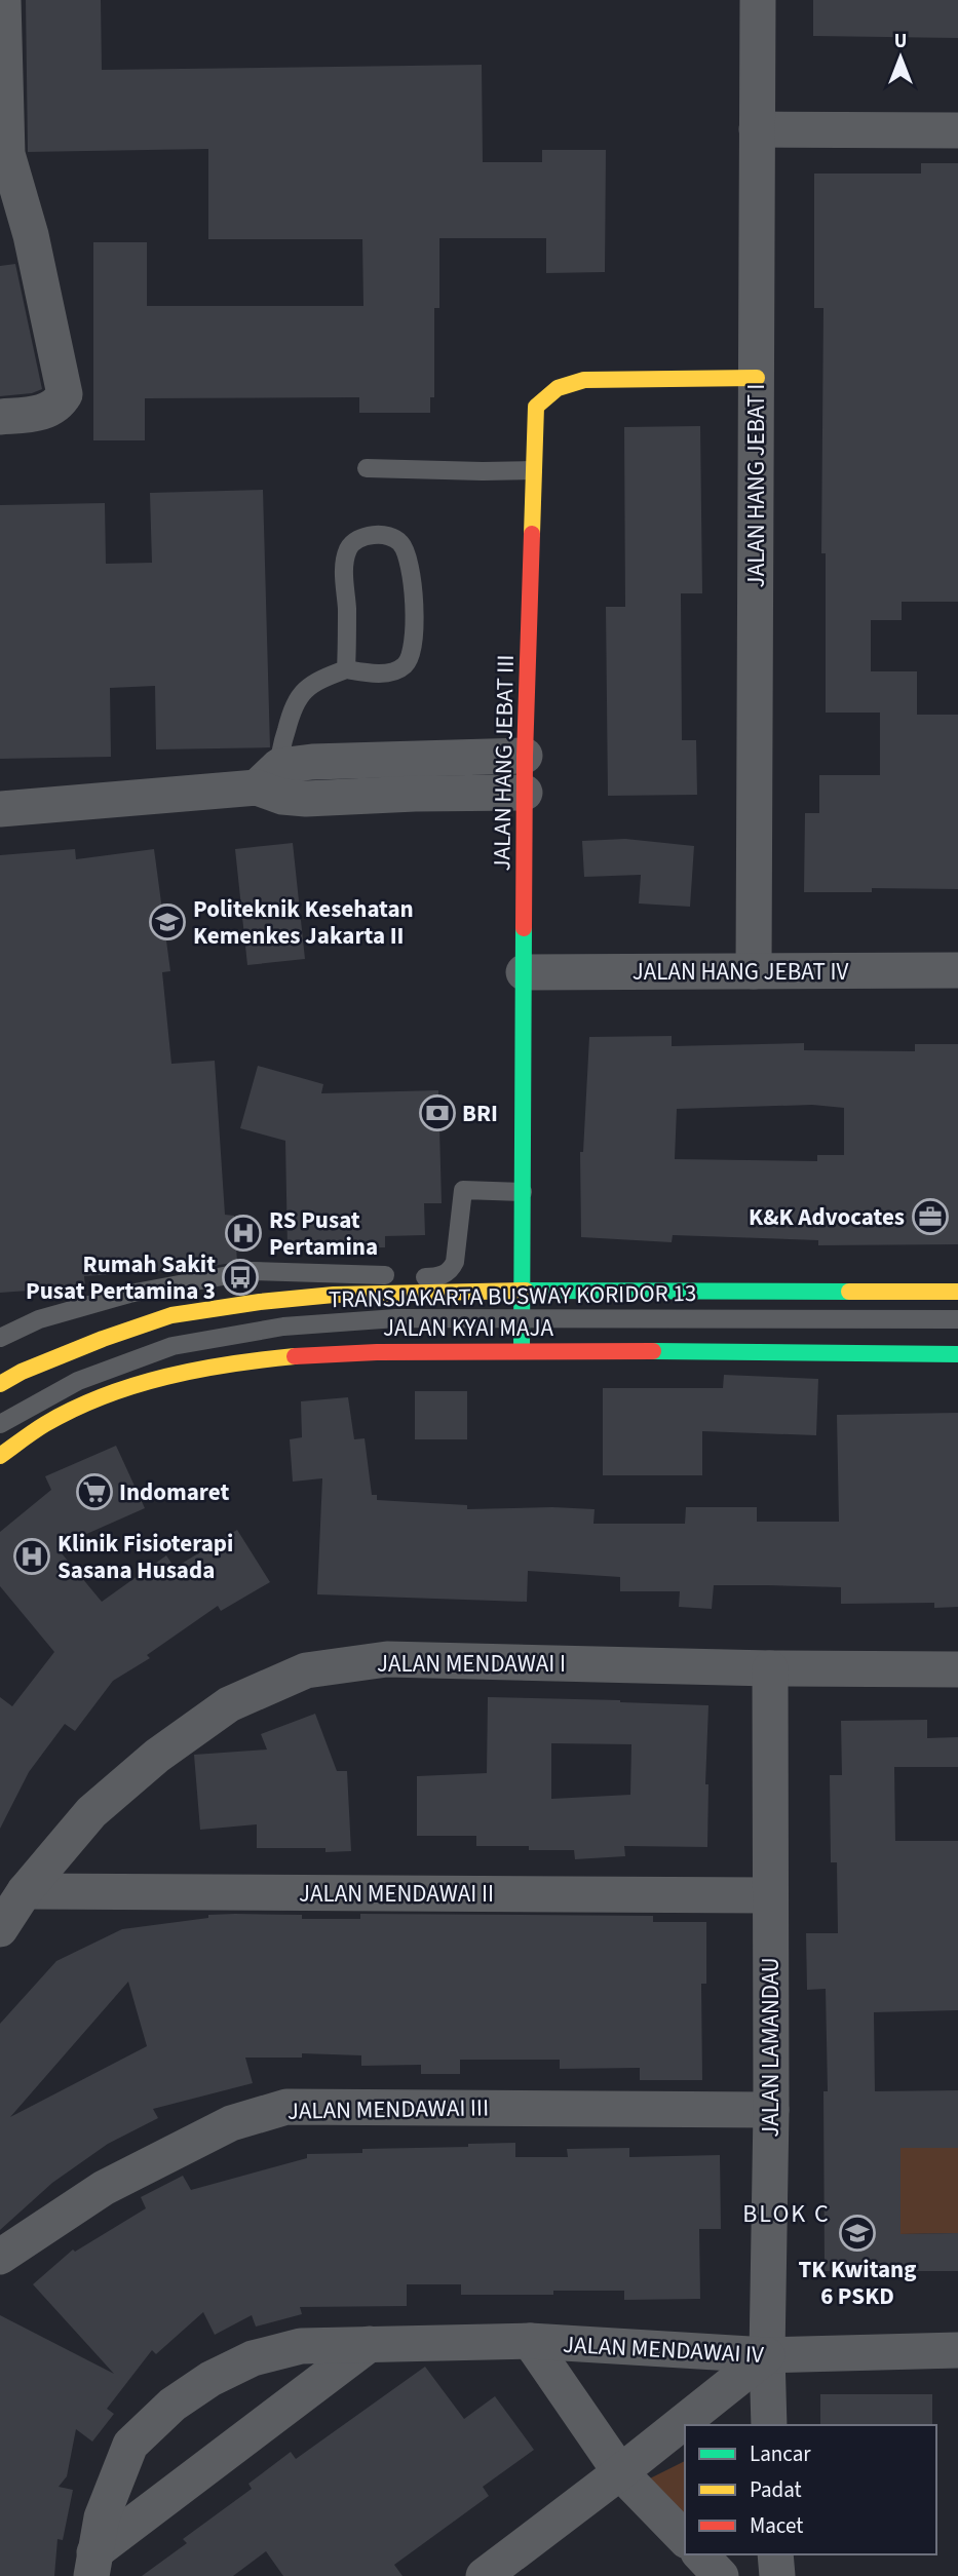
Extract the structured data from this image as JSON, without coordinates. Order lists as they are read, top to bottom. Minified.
{"streets":{"main road":["JALAN HANG JEBAT III","JALAN KYAI MAJA"],"street":["JALAN HANG JEBAT I","JALAN HANG JEBAT IV","JALAN MENDAWAI I","JALAN MENDAWAI II","JALAN LAMANDAU","JALAN MENDAWAI III","JALAN MENDAWAI IV"],"lane":["TRANSJAKARTA BUSWAY KORIDOR 13"]},"crossings":[["JALAN HANG JEBAT I","JALAN HANG JEBAT III"],["JALAN HANG JEBAT I","JALAN HANG JEBAT IV"],["JALAN HANG JEBAT III","JALAN HANG JEBAT IV"],["JALAN HANG JEBAT III","JALAN KYAI MAJA"],["JALAN MENDAWAI I","JALAN MENDAWAI II"],["JALAN MENDAWAI I","JALAN LAMANDAU"],["JALAN MENDAWAI II","JALAN LAMANDAU"],["JALAN LAMANDAU","JALAN MENDAWAI III"],["JALAN LAMANDAU","JALAN MENDAWAI IV"]],"districts":["BLOK C"],"places":{"school or university":["Politeknik Kesehatan Kemenkes Jakarta II","TK Kwitang 6 PSKD"],"bank":["BRI"],"office":["K&K Advocates"],"hospital":["RS Pusat Pertamina","Klinik Fisioterapi Sasana Husada"],"bus stop":["Rumah Sakit Pusat Pertamina 3"],"supermarket":["Indomaret"]},"legend":["Lancar","Padat","Macet"],"north":"top"}
